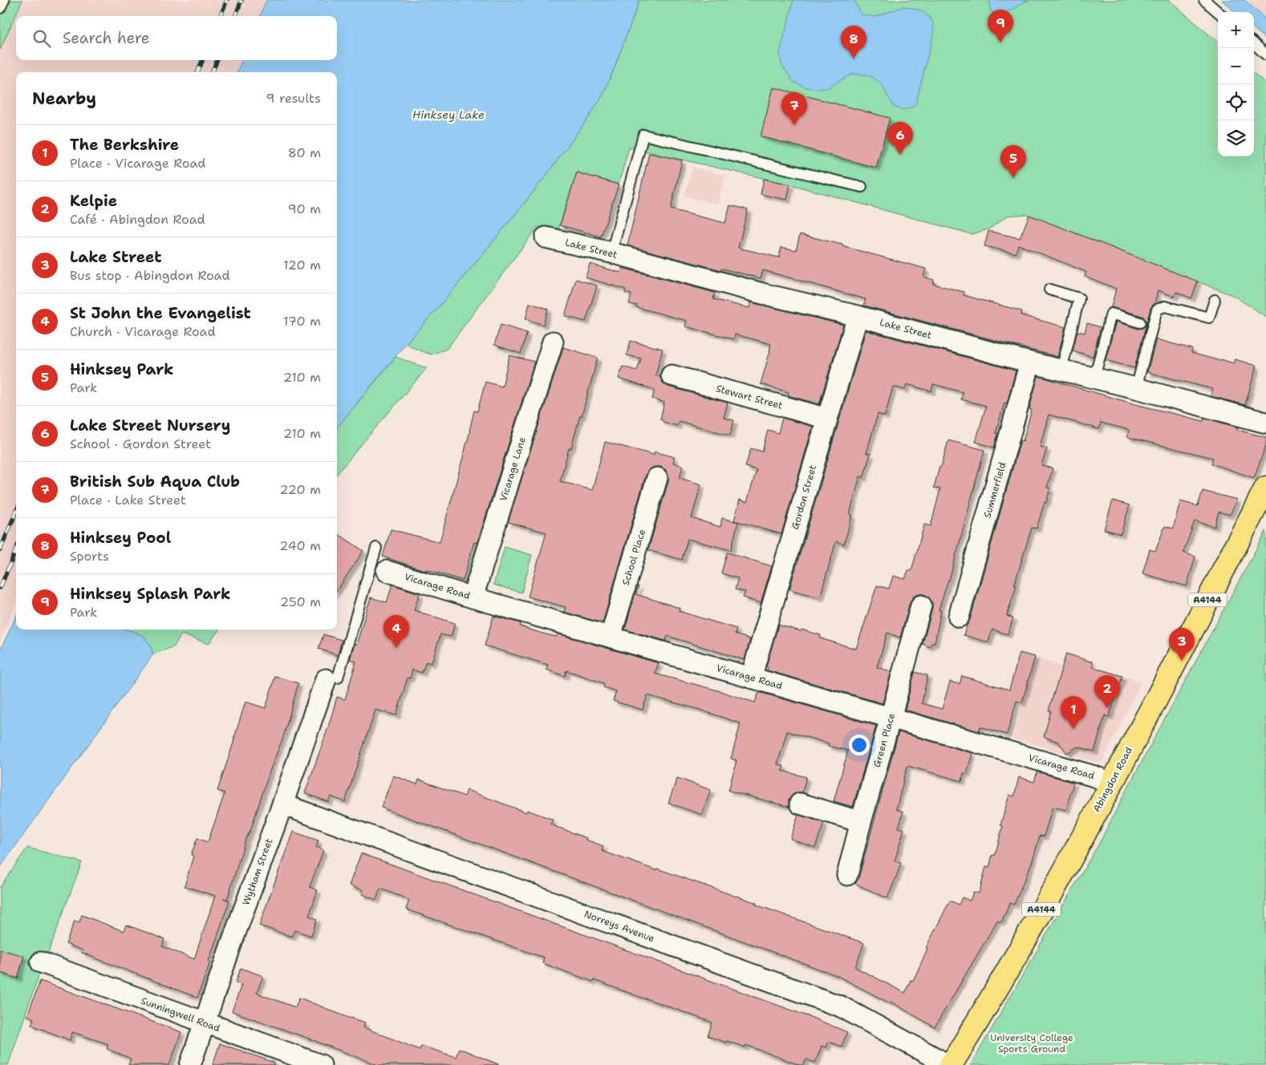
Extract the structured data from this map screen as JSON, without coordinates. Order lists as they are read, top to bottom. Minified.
{"streets":{"main road":["A4144","Abingdon Road"],"street":["Lake Street","Stewart Street","Vicarage Lane","Summerfield","Gordon Street","School Place","Vicarage Road","Green Place","Wytham Street","Norreys Avenue","Sunningwell Road"]},"crossings":[["Lake Street","Summerfield"],["Lake Street","Gordon Street"],["Stewart Street","Gordon Street"],["Vicarage Lane","Vicarage Road"],["Gordon Street","Vicarage Road"],["School Place","Vicarage Road"],["Vicarage Road","Green Place"],["Vicarage Road","Abingdon Road"],["Abingdon Road","Norreys Avenue"],["Wytham Street","Norreys Avenue"],["Wytham Street","Sunningwell Road"]],"water":["Hinksey Lake"],"parks":["University College Sports Ground"],"page":{"pins":["9","8","7","6","5","4","3","2","1"],"map_buttons":["+","−"],"search":"Search here","heading":["Nearby","9 results"],"list":[{"mark":"1","name":"The Berkshire","note":"Place · Vicarage Road","value":"80 m"},{"mark":"2","name":"Kelpie","note":"Café · Abingdon Road","value":"90 m"},{"mark":"3","name":"Lake Street","note":"Bus stop · Abingdon Road","value":"120 m"},{"mark":"4","name":"St John the Evangelist","note":"Church · Vicarage Road","value":"170 m"},{"mark":"5","name":"Hinksey Park","note":"Park","value":"210 m"},{"mark":"6","name":"Lake Street Nursery","note":"School · Gordon Street","value":"210 m"},{"mark":"7","name":"British Sub Aqua Club","note":"Place · Lake Street","value":"220 m"},{"mark":"8","name":"Hinksey Pool","note":"Sports","value":"240 m"},{"mark":"9","name":"Hinksey Splash Park","note":"Park","value":"250 m"}]}}
